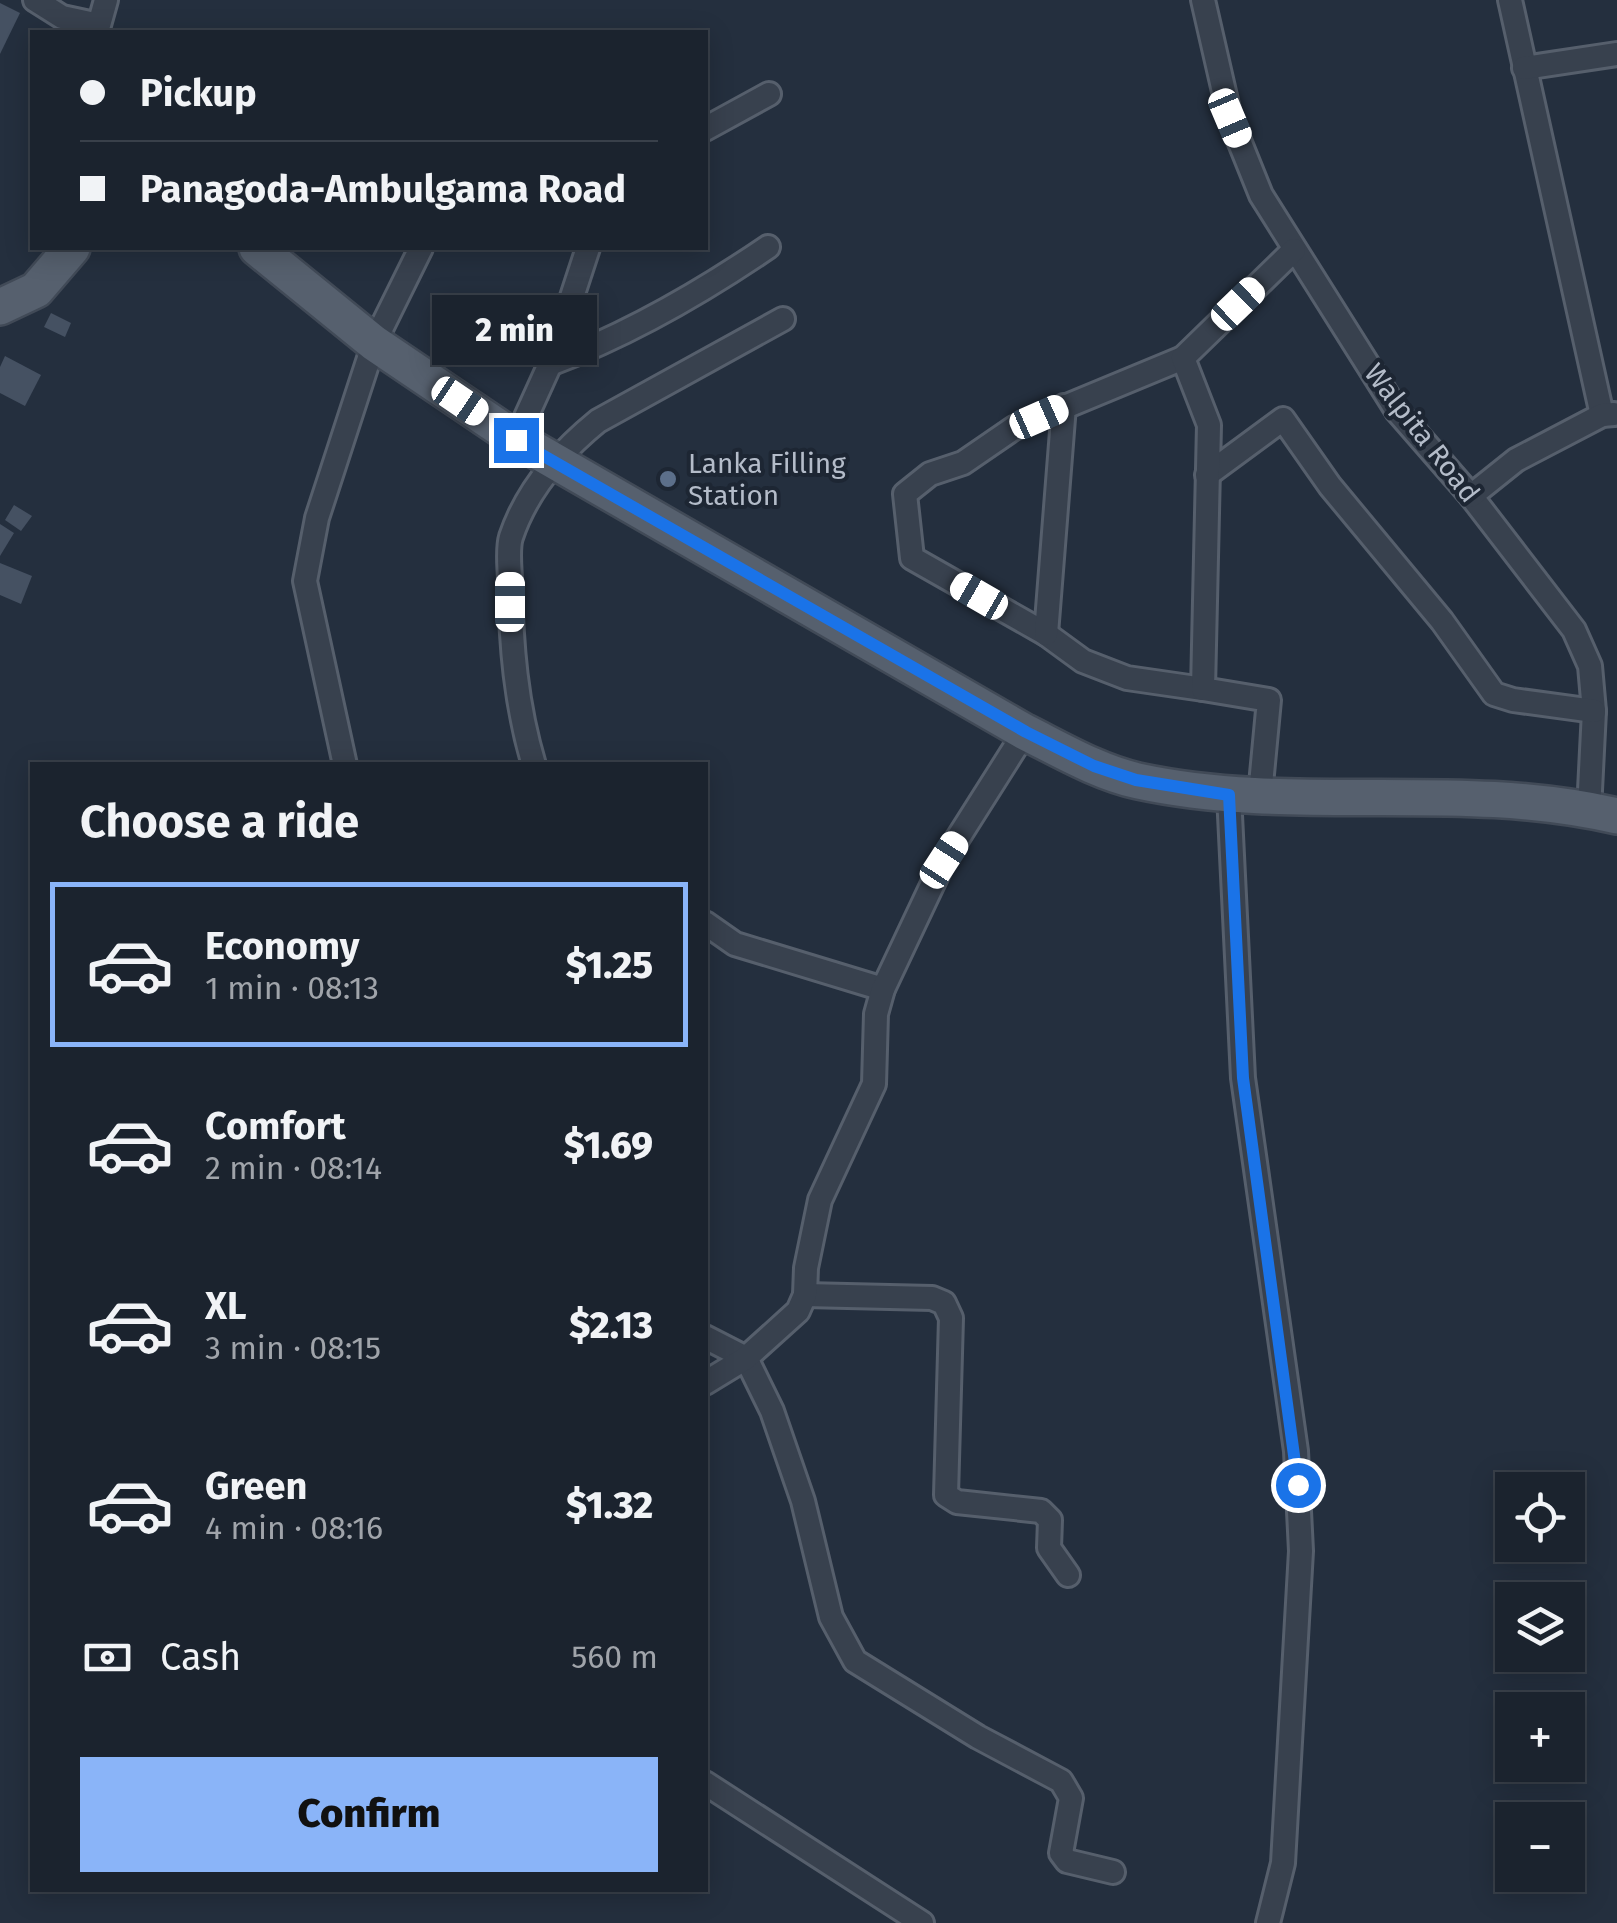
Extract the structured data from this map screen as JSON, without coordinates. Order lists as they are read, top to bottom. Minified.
{"streets":{"street":["Walpita Road"]},"places":["Lanka Filling Station"],"page":{"banner":["Pickup","Panagoda-Ambulgama Road"],"bubble":"2 min","heading":"Choose a ride","list":[{"name":"Economy","note":"1 min · 08:13","value":"$1.25"},{"name":"Comfort","note":"2 min · 08:14","value":"$1.69"},{"name":"XL","note":"3 min · 08:15","value":"$2.13"},{"name":"Green","note":"4 min · 08:16","value":"$1.32"}],"map_buttons":["+","−"],"pay":["Cash","560 m"],"buttons":"Confirm"}}
